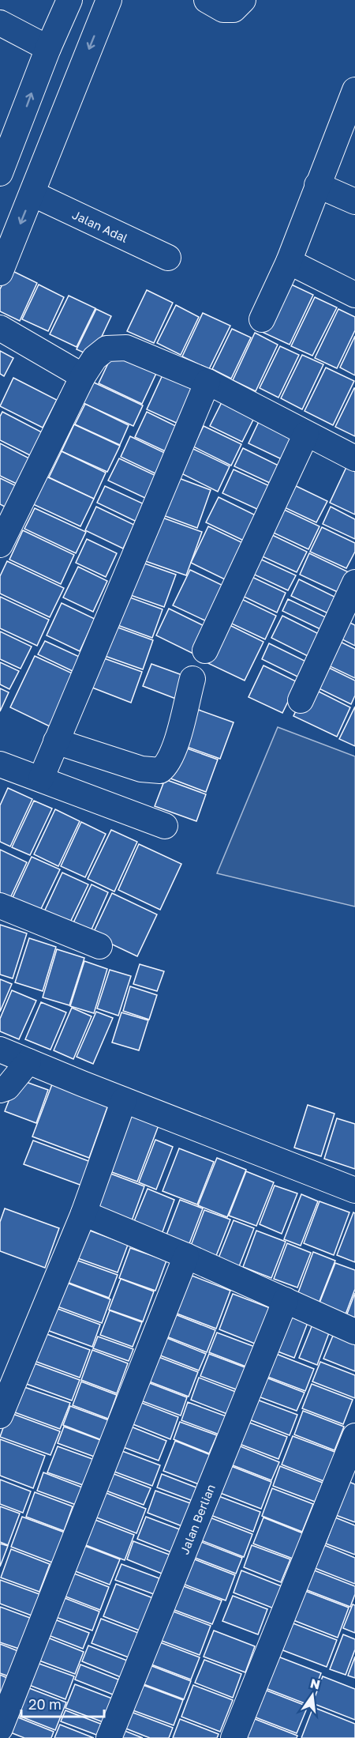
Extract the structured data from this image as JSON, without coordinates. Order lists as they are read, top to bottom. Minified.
{"streets":{"street":["Jalan Adal","Jalan Berlian"]},"scale_bar":"20 m","north":"top"}
